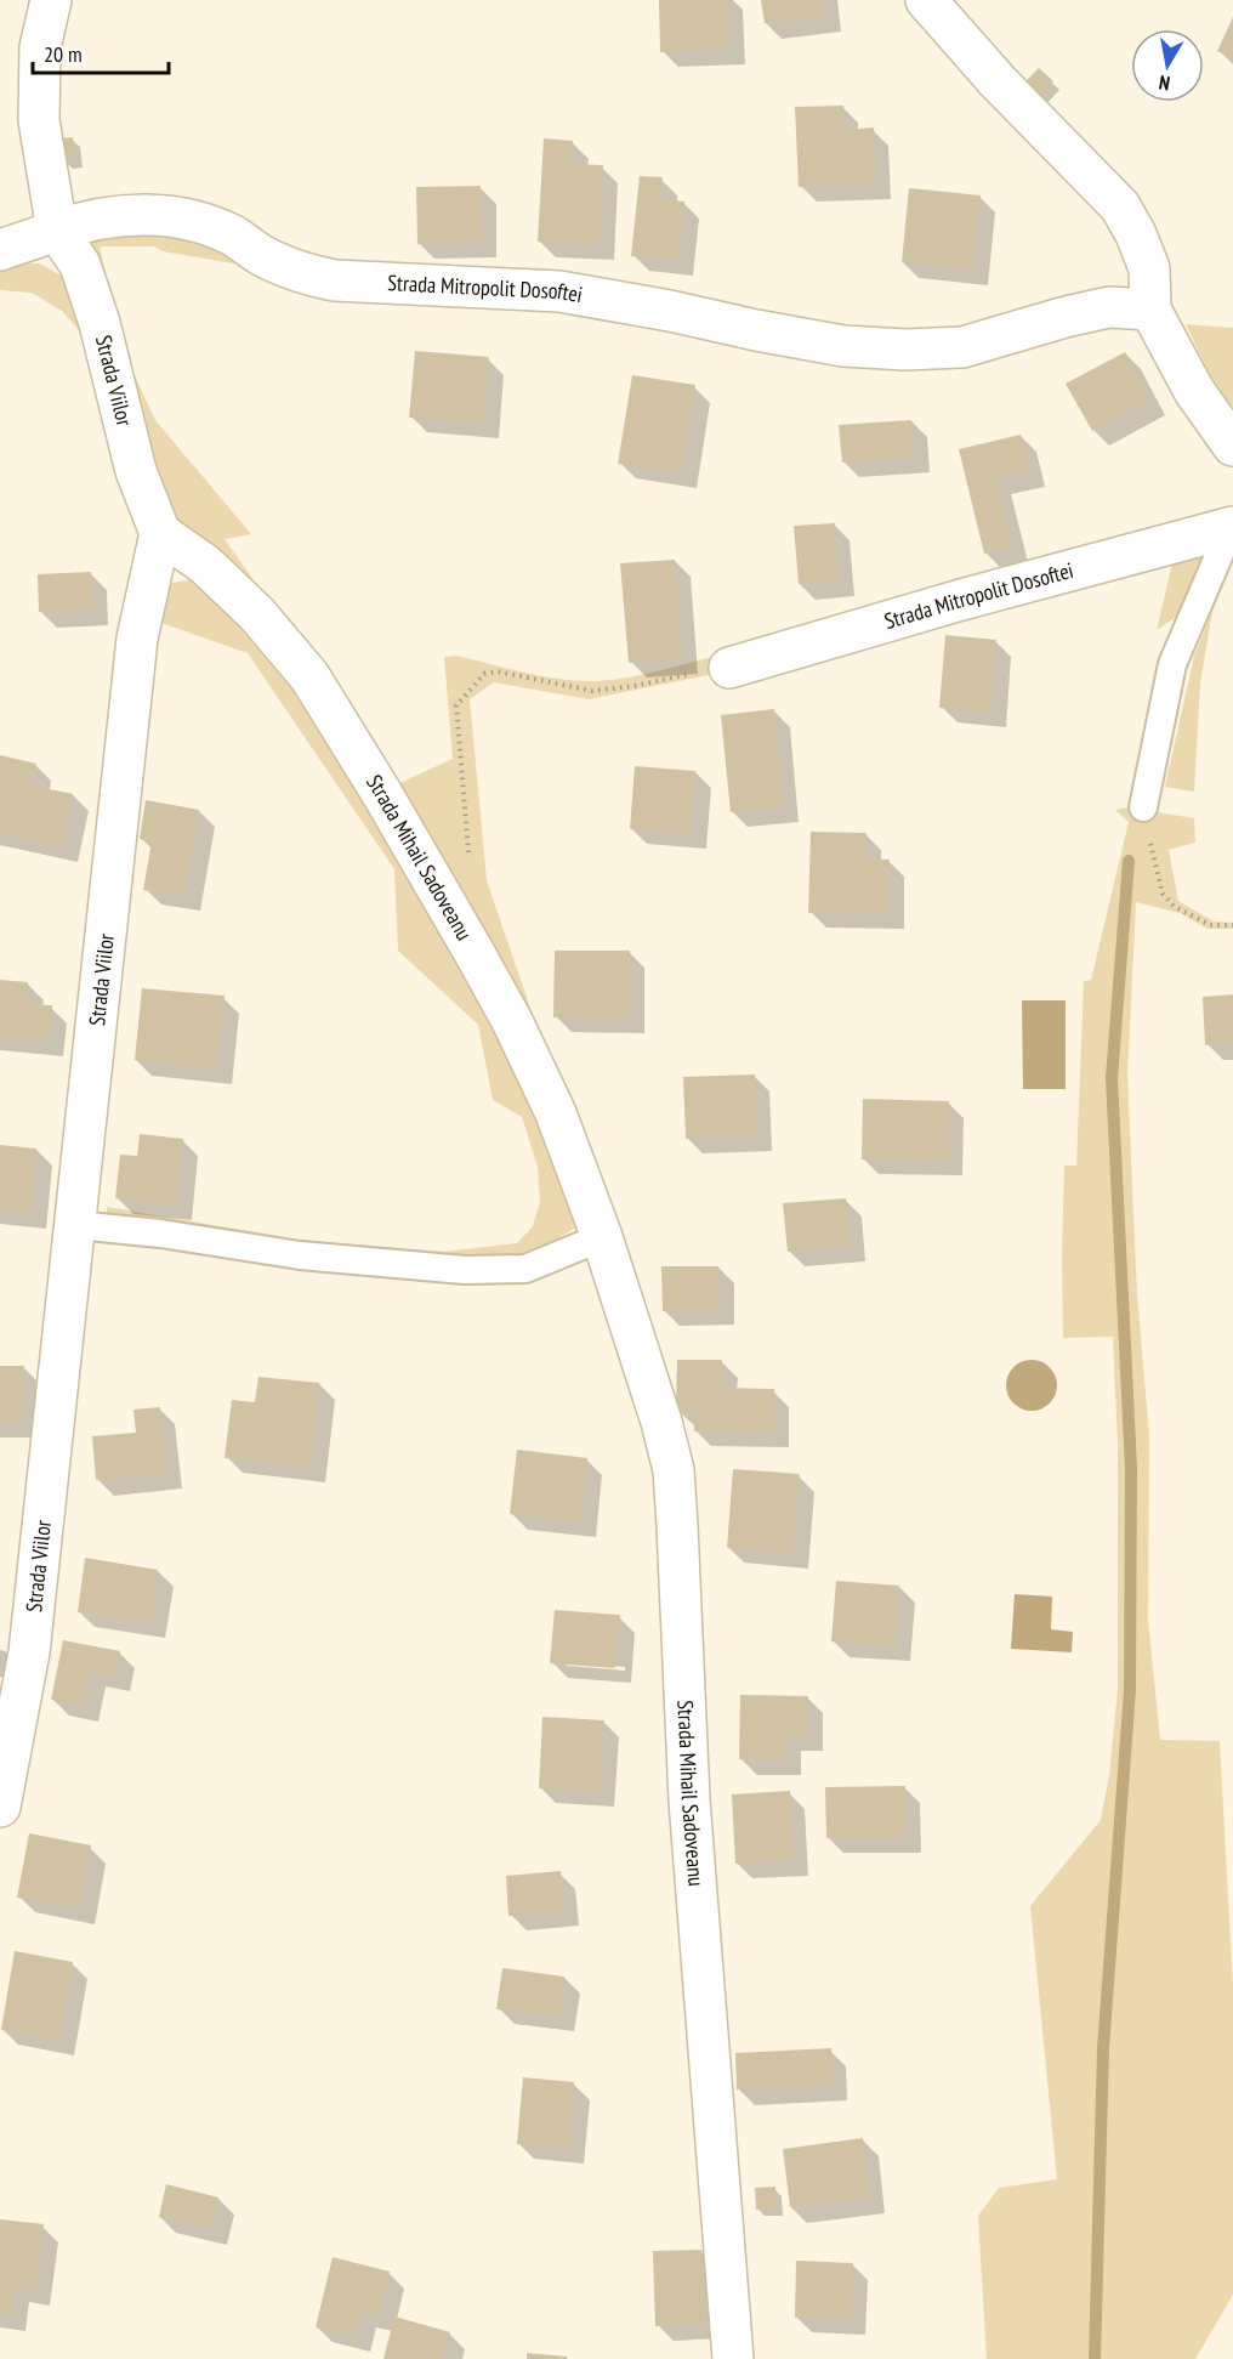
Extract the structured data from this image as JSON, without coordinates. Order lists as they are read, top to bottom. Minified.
{"streets":{"street":["Strada Mitropolit Dosoftei","Strada Viilor","Strada Mihail Sadoveanu"]},"crossings":[["Strada Mitropolit Dosoftei","Strada Viilor"],["Strada Viilor","Strada Mihail Sadoveanu"]],"scale_bar":"20 m","north":"bottom"}
